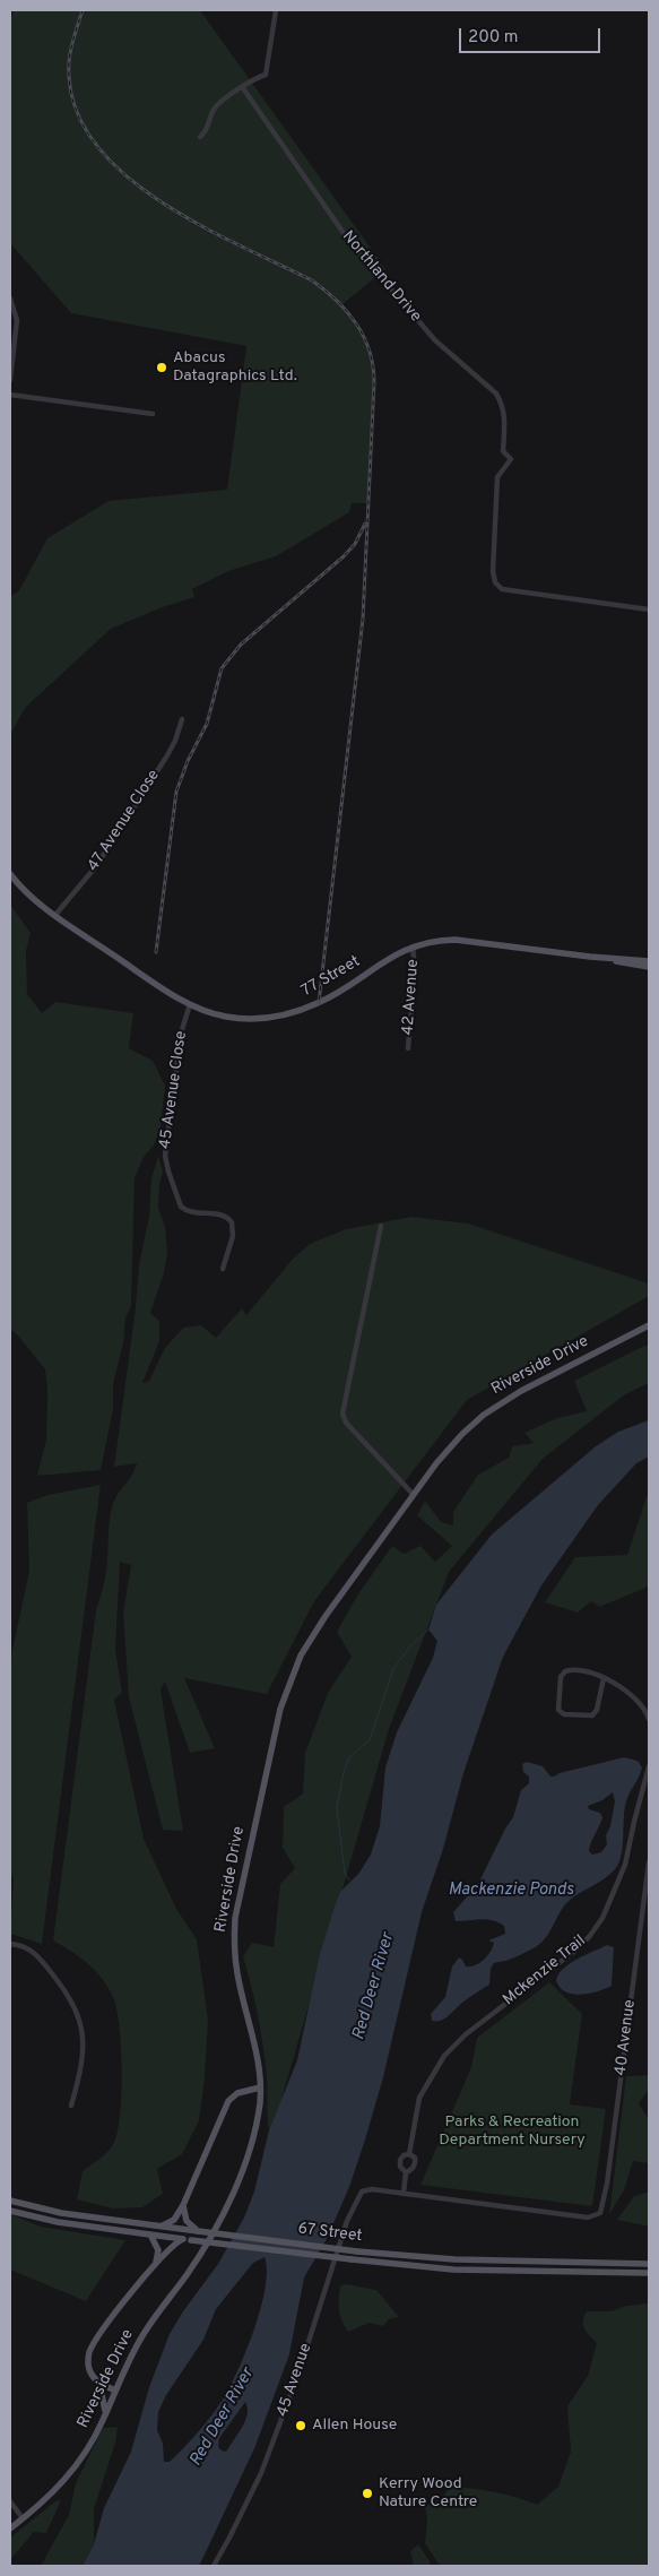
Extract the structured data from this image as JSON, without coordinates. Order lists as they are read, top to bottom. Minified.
{"streets":{"main road":["77 Street","Riverside Drive","67 Street"],"street":["Northland Drive","47 Avenue Close","42 Avenue","45 Avenue Close","Mckenzie Trail","40 Avenue","45 Avenue"]},"crossings":[["47 Avenue Close","77 Street"],["77 Street","42 Avenue"],["77 Street","45 Avenue Close"],["Mckenzie Trail","40 Avenue"],["Mckenzie Trail","45 Avenue"],["40 Avenue","45 Avenue"]],"water":["Mackenzie Ponds","Red Deer River"],"parks":["Parks & Recreation Department Nursery"],"places":["Abacus Datagraphics Ltd.","Allen House","Kerry Wood Nature Centre"],"scale_bar":"200 m"}
